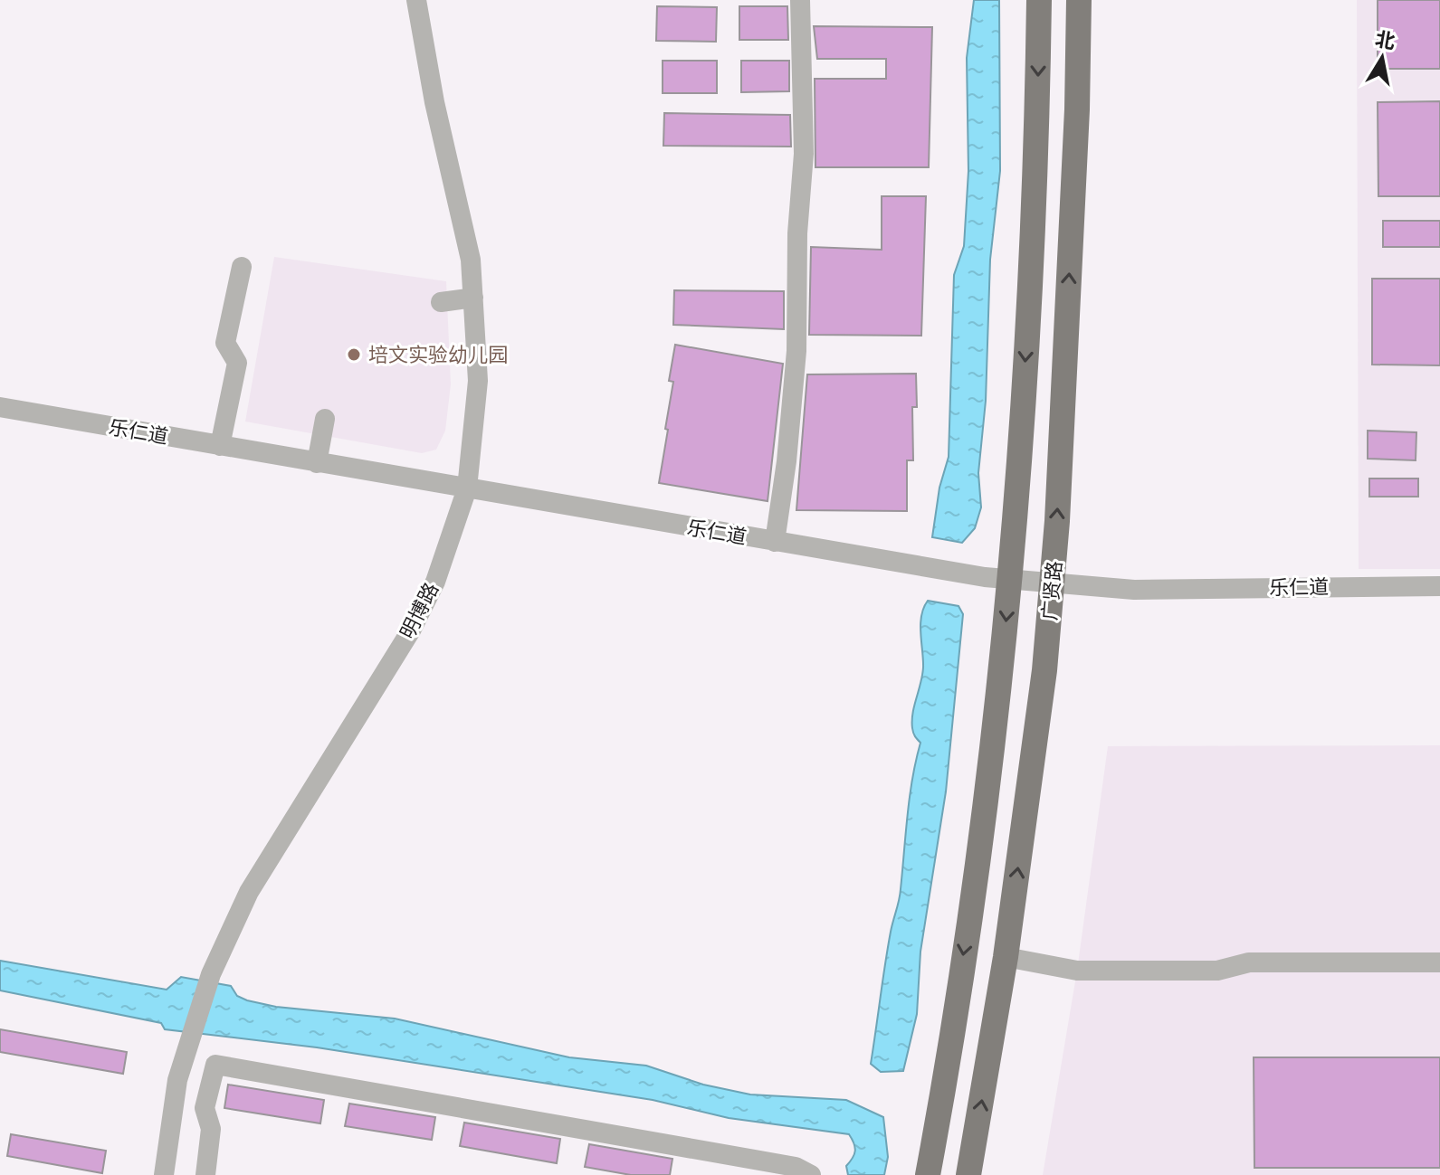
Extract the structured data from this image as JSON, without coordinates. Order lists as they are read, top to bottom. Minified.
{"streets":{"main road":["广贤路"],"street":["乐仁道","明博路"]},"crossings":[["乐仁道","广贤路"],["乐仁道","明博路"]],"places":["培文实验幼儿园"],"north":"top"}
